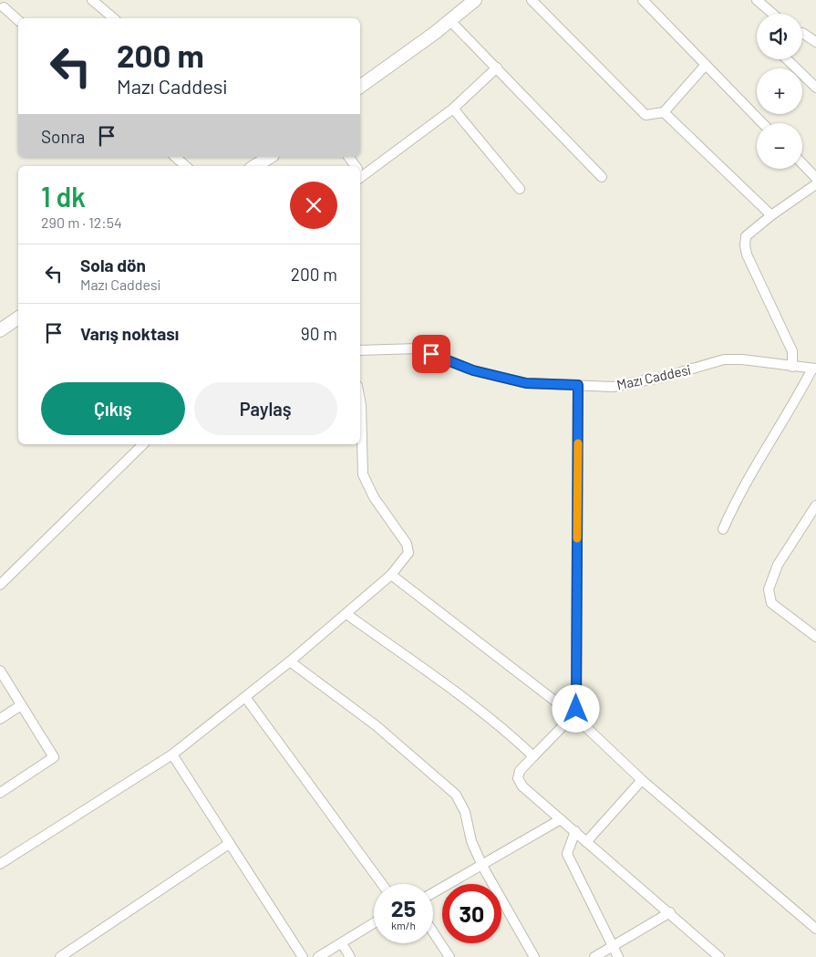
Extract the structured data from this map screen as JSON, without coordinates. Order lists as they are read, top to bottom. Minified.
{"streets":{"street":["Mazı Caddesi"]},"page":{"map_buttons":["+","−"],"turn":["200 m","Mazı Caddesi"],"then":"Sonra","heading":["1 dk","290 m · 12:54"],"list":[{"name":"Sola dön","note":"Mazı Caddesi","value":"200 m"},{"name":"Varış noktası","value":"90 m"}],"buttons":["Çıkış","Paylaş"],"speed":"25 km/h","limit":"30"}}
